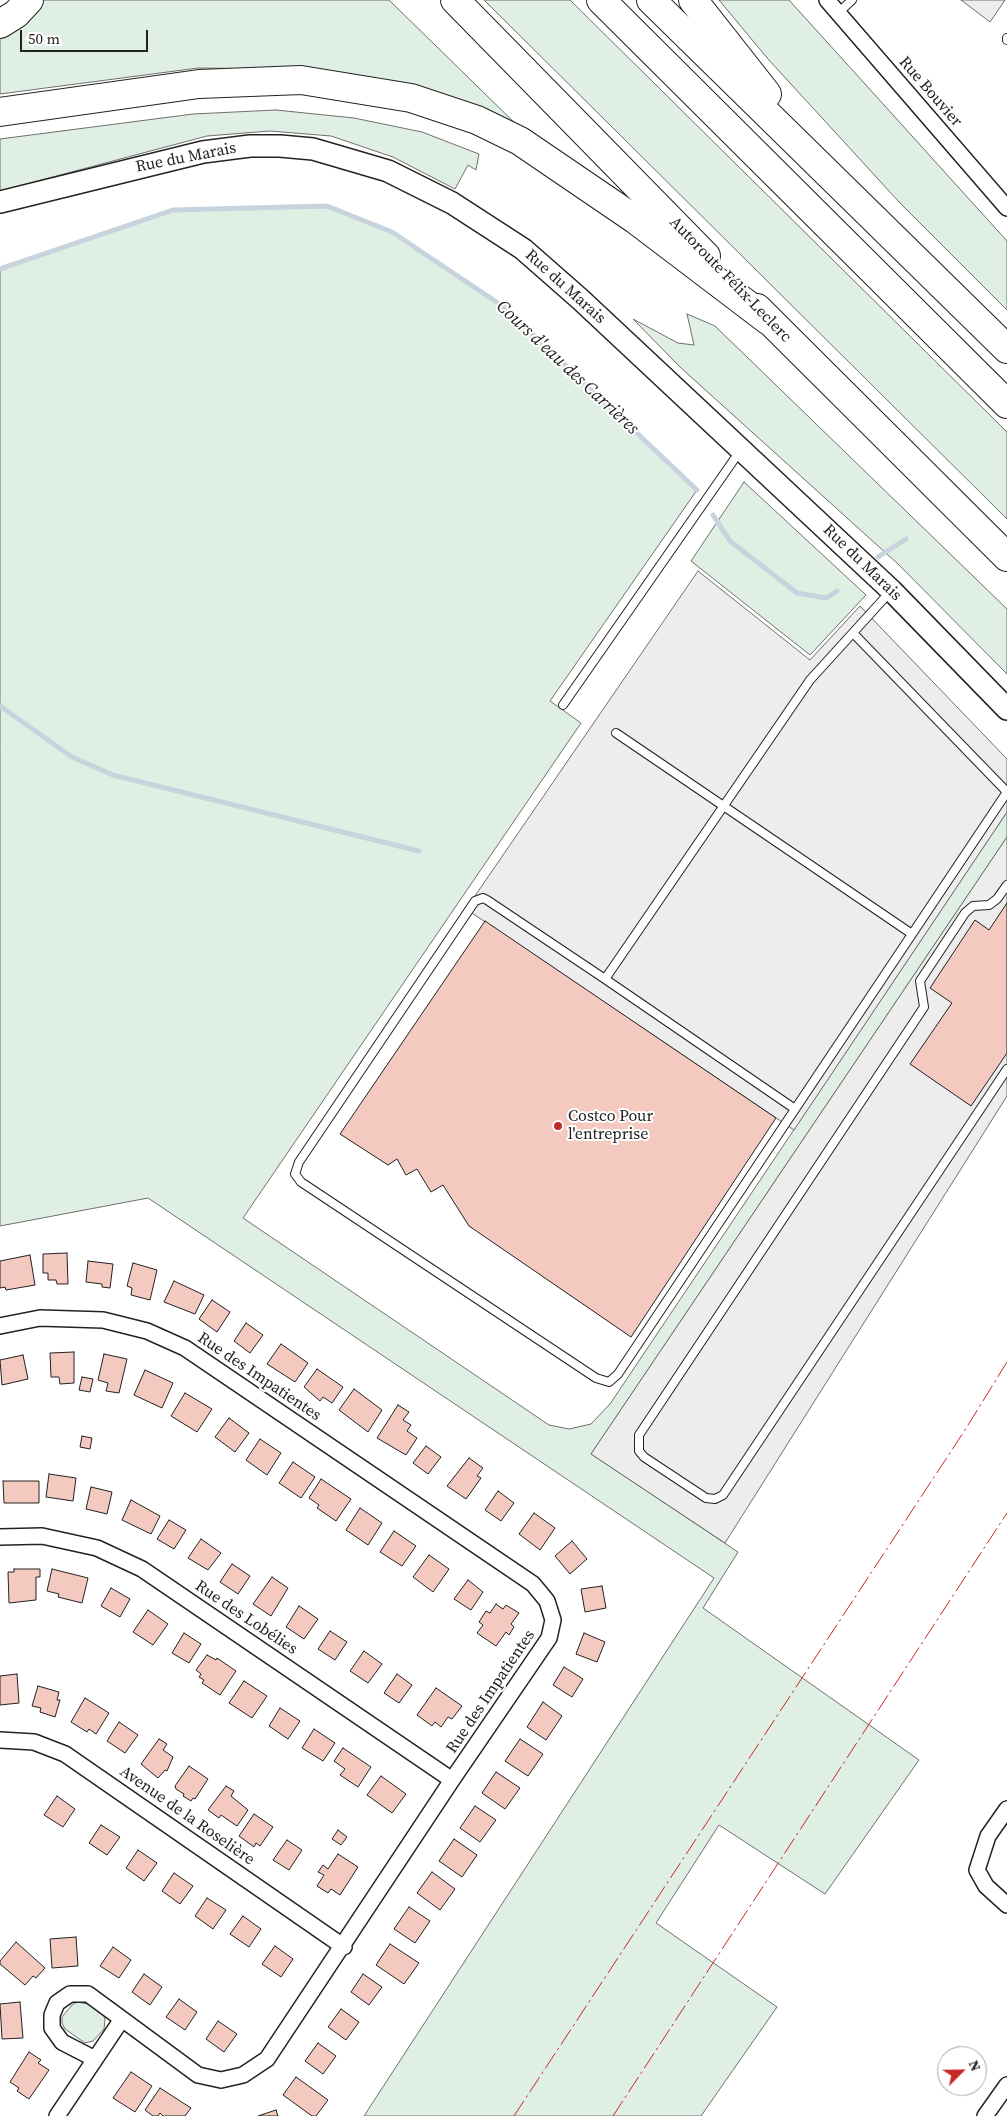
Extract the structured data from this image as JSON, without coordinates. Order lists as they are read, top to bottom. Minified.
{"streets":{"highway":["Autoroute Félix-Leclerc"],"street":["Rue Bouvier","Rue du Marais","Rue des Impatientes","Rue des Lobélies","Avenue de la Roselière"]},"crossings":[["Rue des Impatientes","Rue des Lobélies"],["Rue des Impatientes","Avenue de la Roselière"]],"water":["Cours d'eau des Carrières"],"places":["Costco Pour l'entreprise"],"scale_bar":"50 m","north":"top right"}
